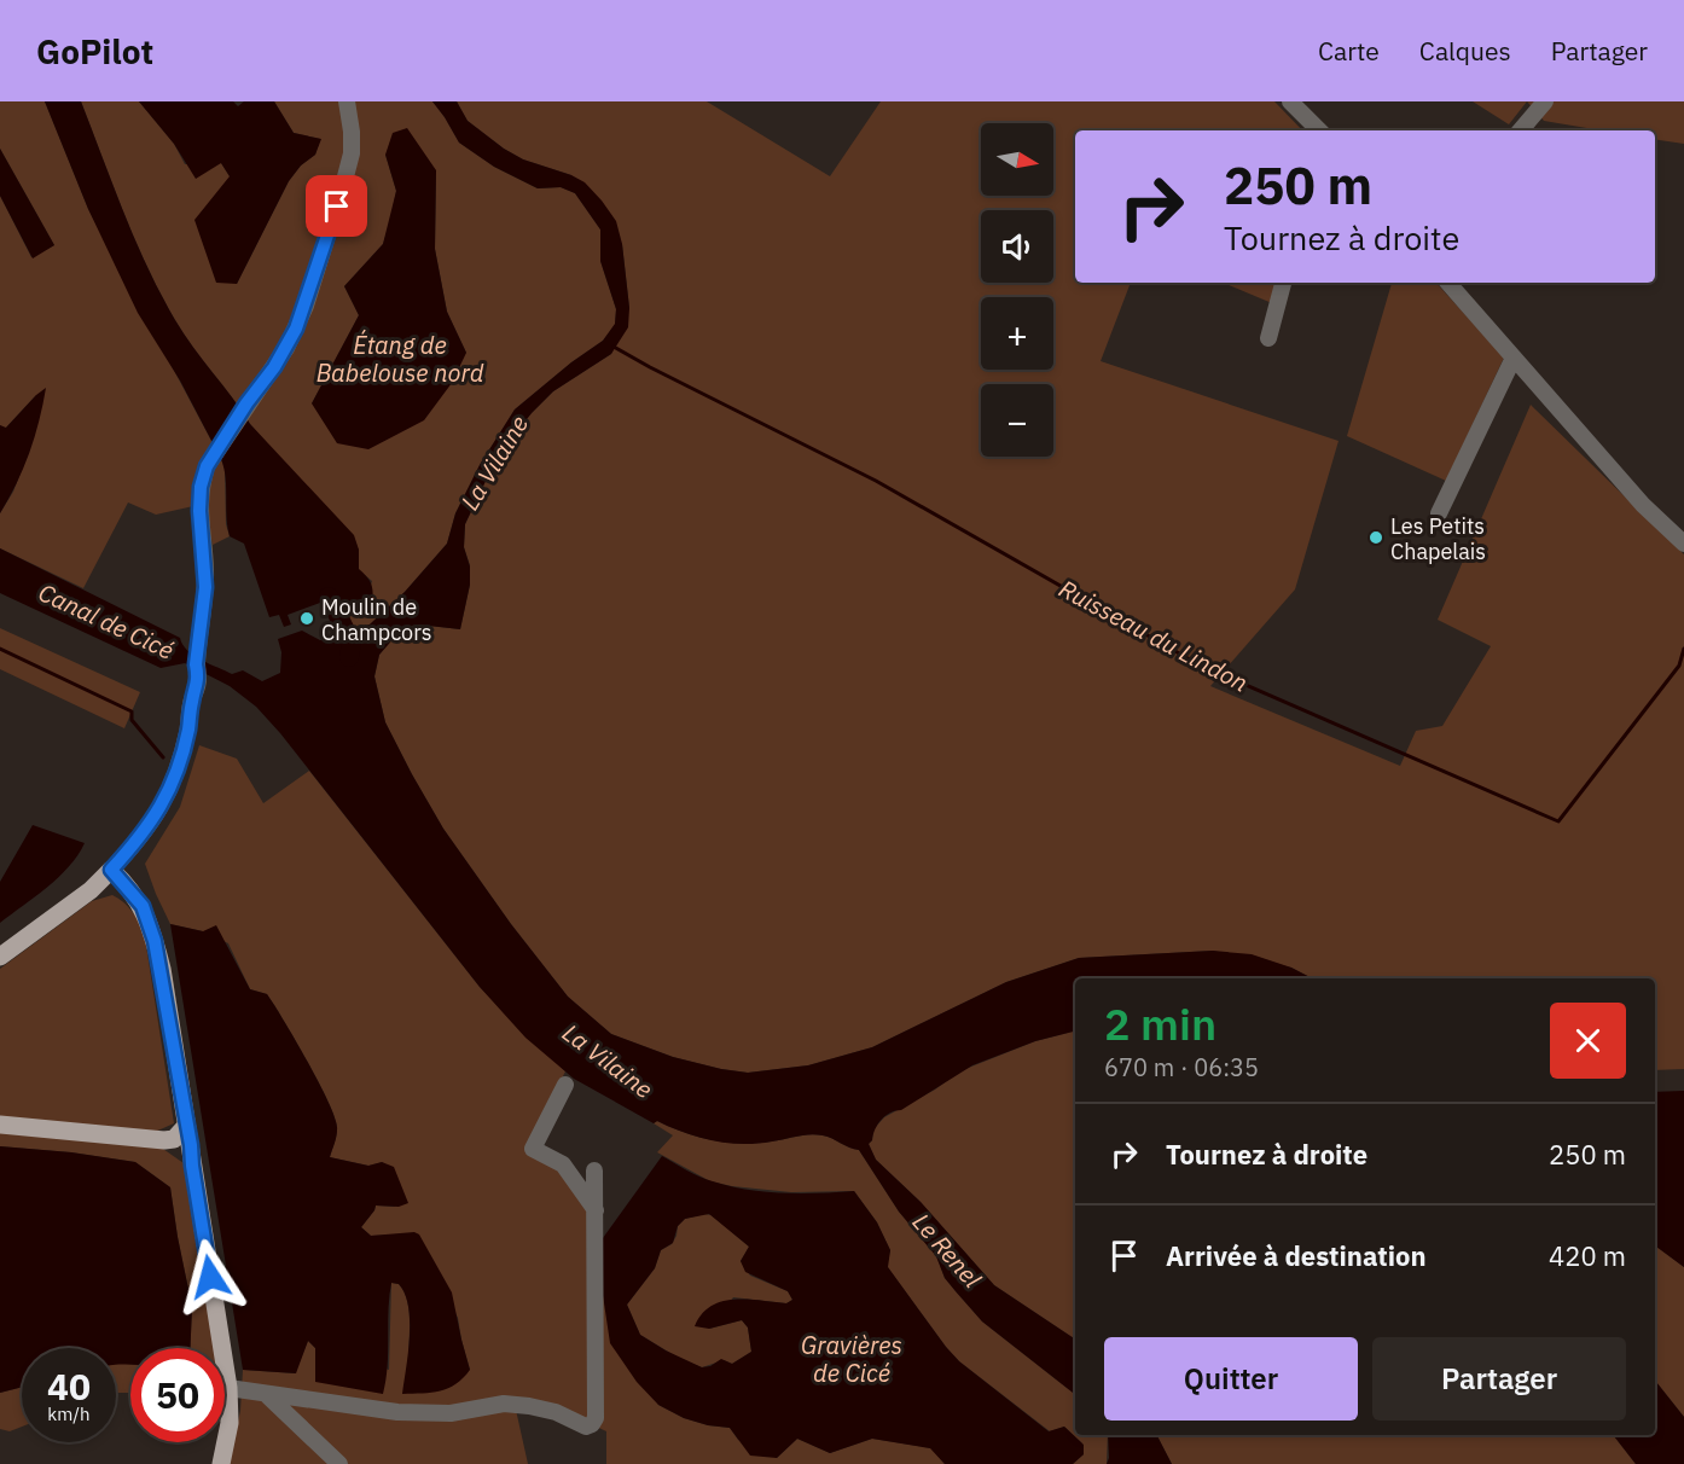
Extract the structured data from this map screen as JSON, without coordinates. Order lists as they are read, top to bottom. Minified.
{"water":["Étang de Babelouse nord","La Vilaine","Canal de Cicé","Ruisseau du Lindon","Le Renel","Gravières de Cicé"],"places":["Les Petits Chapelais","Moulin de Champcors"],"north":"right","page":{"header":"GoPilot","nav":["Carte","Calques","Partager"],"map_buttons":["+","−"],"turn":["250 m","Tournez à droite"],"heading":["2 min","670 m · 06:35"],"list":[{"name":"Tournez à droite","value":"250 m"},{"name":"Arrivée à destination","value":"420 m"}],"buttons":["Quitter","Partager"],"speed":"40 km/h","limit":"50"}}
